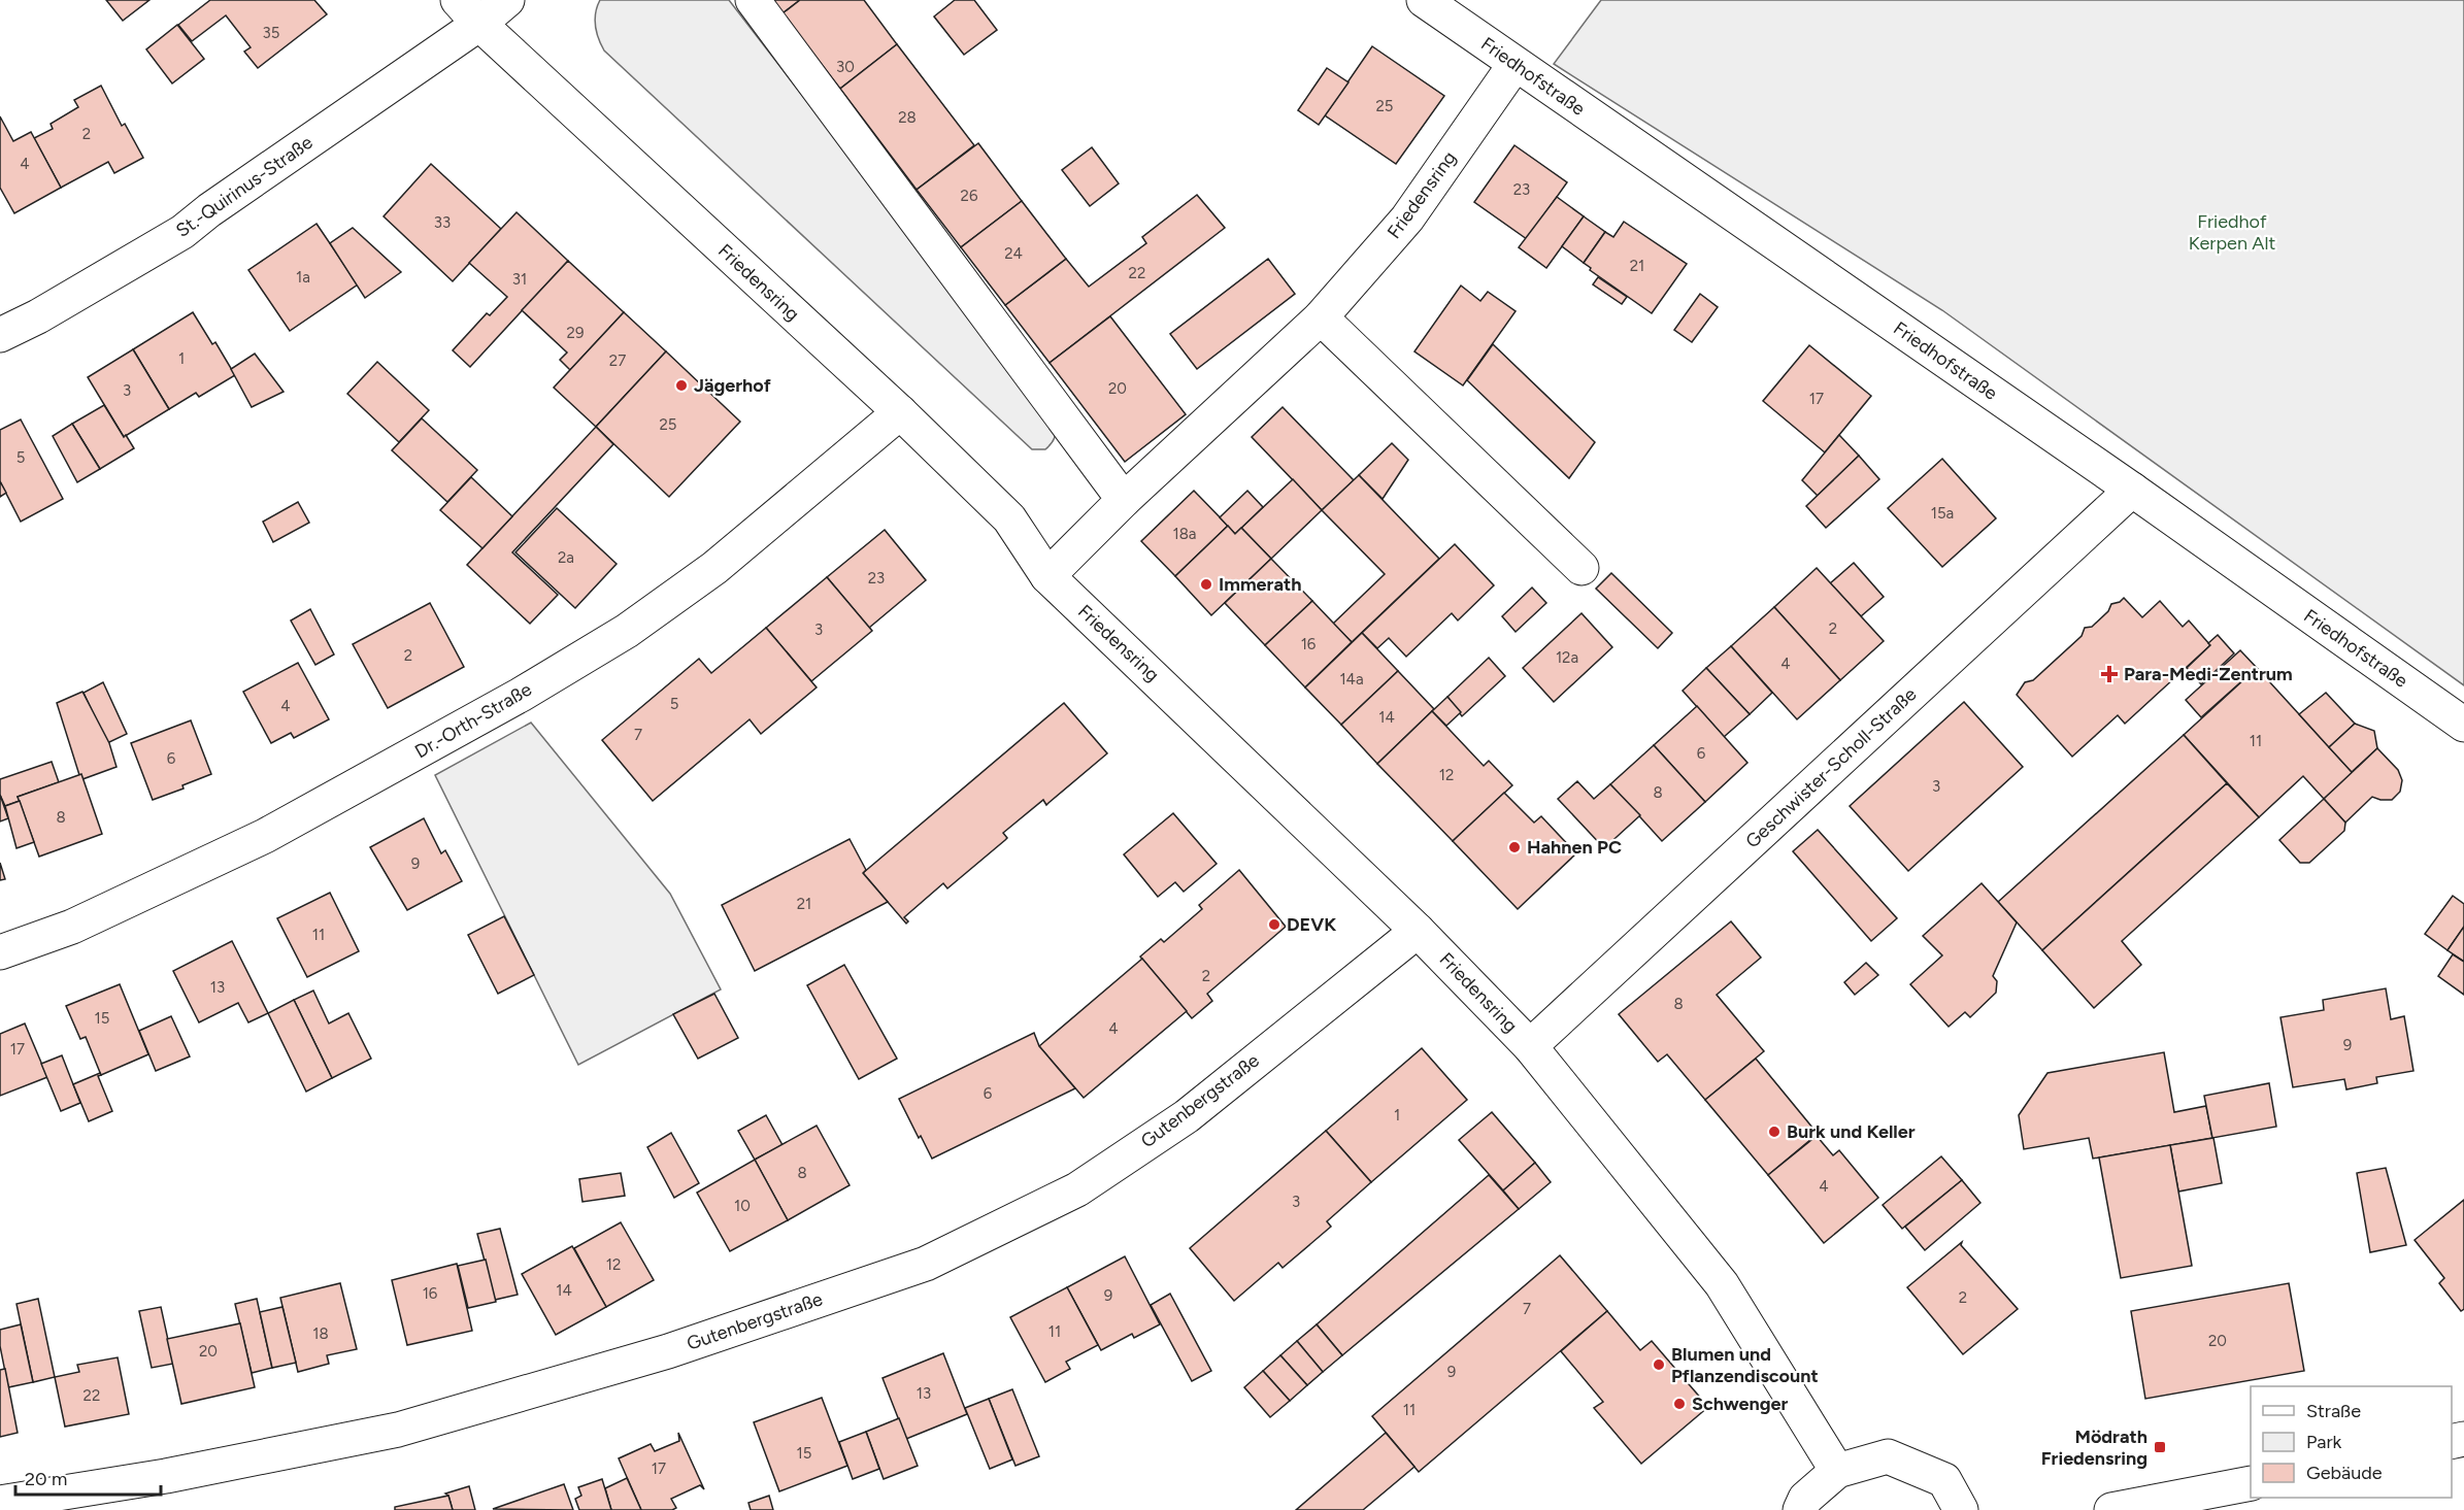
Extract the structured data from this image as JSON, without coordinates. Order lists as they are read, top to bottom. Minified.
{"streets":{"street":["Friedhofstraße","St.-Quirinus-Straße","Friedensring","Dr.-Orth-Straße","Geschwister-Scholl-Straße","Gutenbergstraße"]},"crossings":[["Friedhofstraße","Friedensring"],["Friedhofstraße","Geschwister-Scholl-Straße"],["St.-Quirinus-Straße","Friedensring"],["Friedensring","Dr.-Orth-Straße"],["Friedensring","Geschwister-Scholl-Straße"],["Friedensring","Gutenbergstraße"]],"parks":["Friedhof Kerpen Alt"],"places":{"other":["Jägerhof","Immerath","Hahnen PC","DEVK","Burk und Keller","Blumen und Pflanzendiscount","Schwenger"],"health":["Para-Medi-Zentrum"],"transit":["Mödrath Friedensring"]},"house_numbers":["35","30","25","28","2","4","23","26","33","24","21","22","1a","31","29","1","27","20","3","17","25","5","15a","18a","2a","23","2","3","16","2","12a","4","14a","5","4","14","7","11","6","6","12","3","8","8","9","21","11","2","13","8","15","4","9","17","6","1","8","4","3","10","12","14","16","9","2","7","11","18","20","20","9","13","22","11","15","17"],"legend":["Straße","Park","Gebäude"],"scale_bar":"20 m"}
